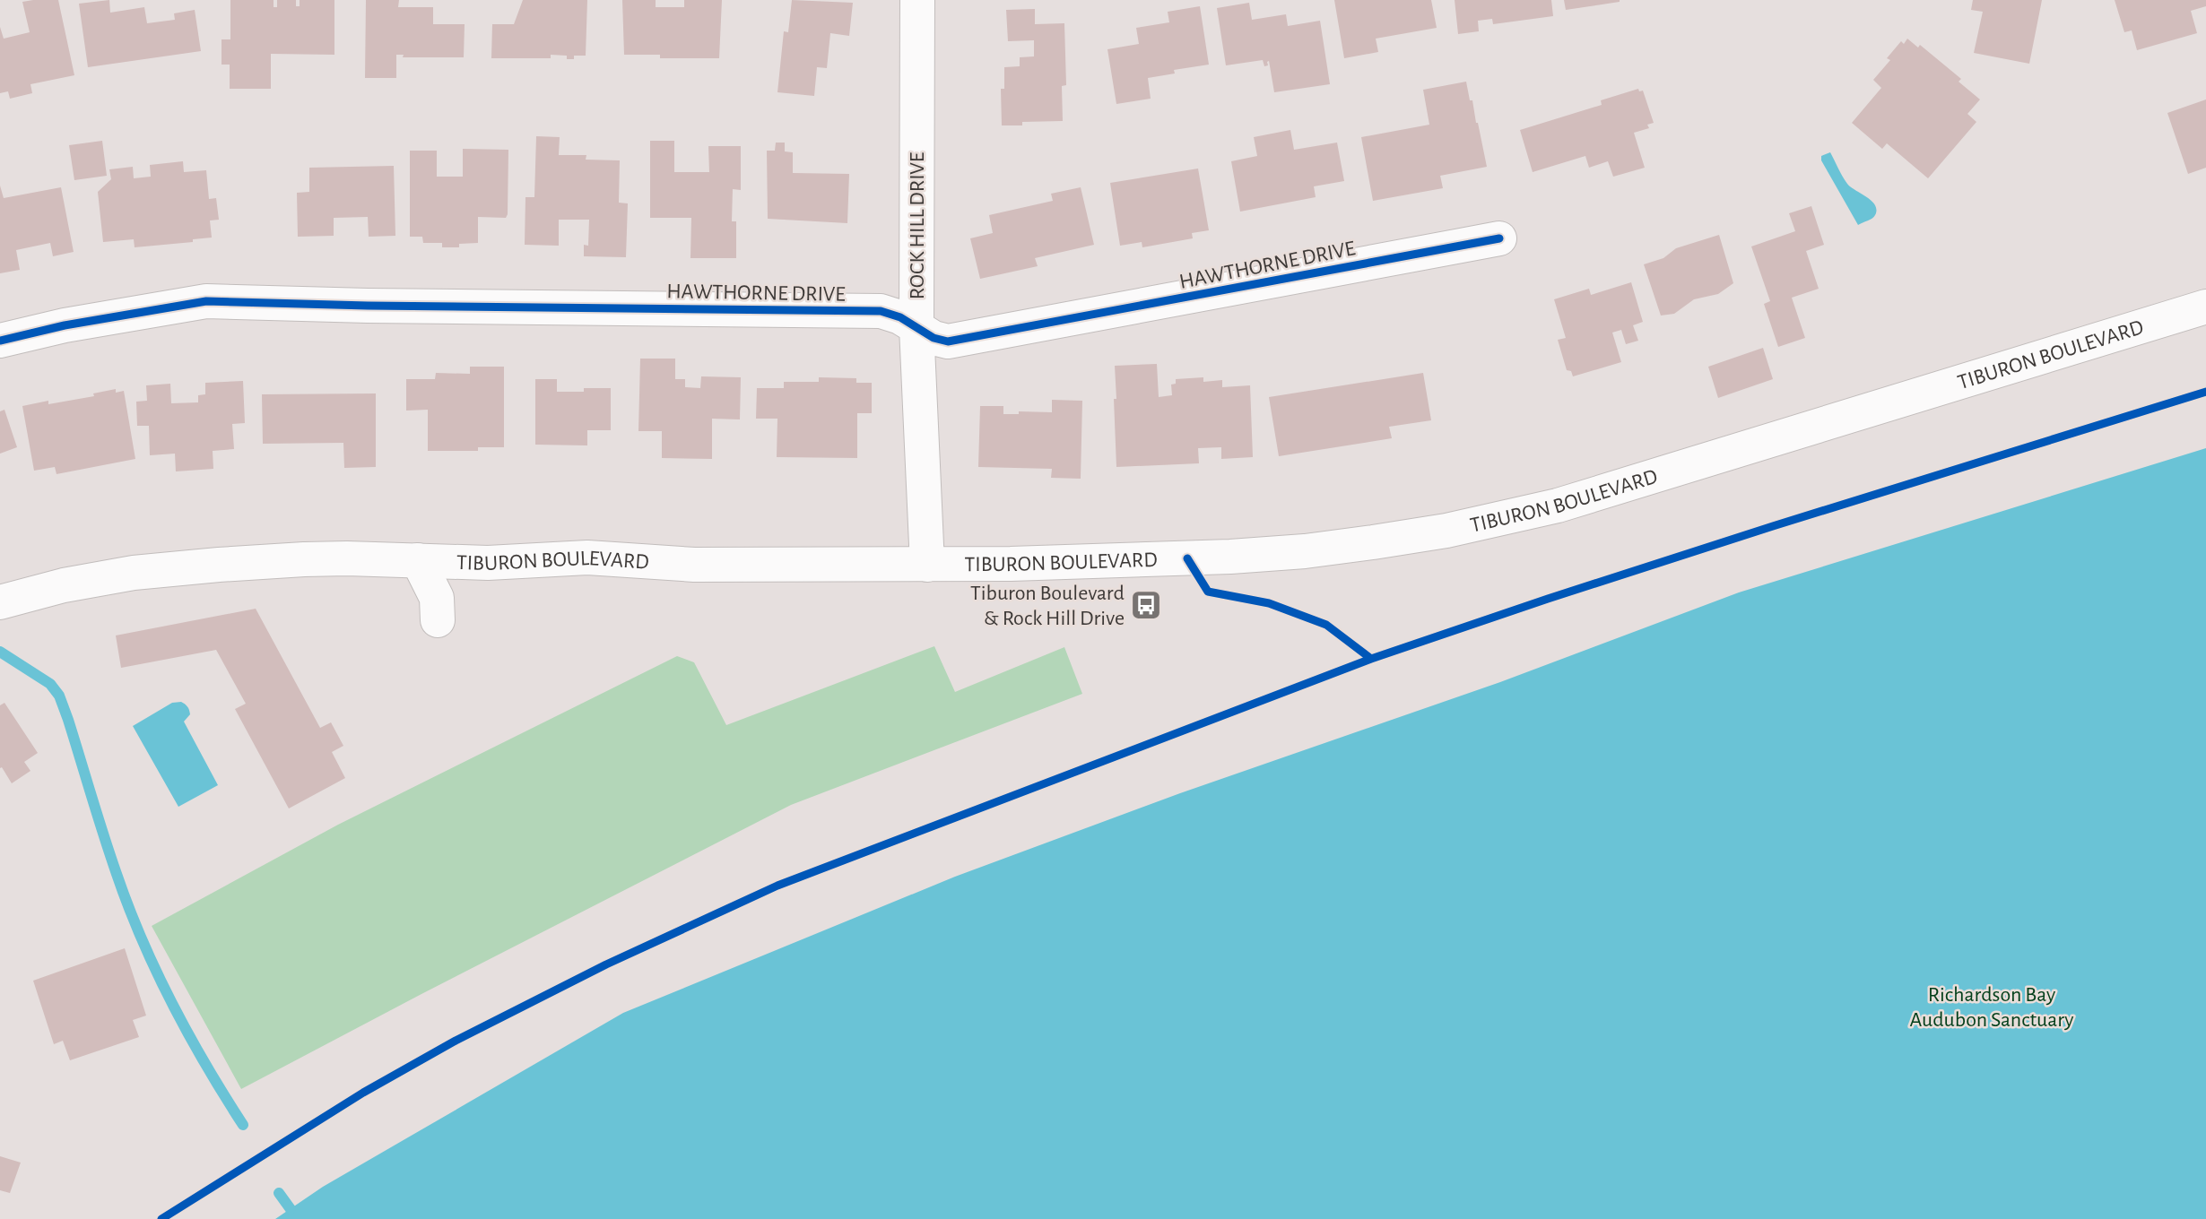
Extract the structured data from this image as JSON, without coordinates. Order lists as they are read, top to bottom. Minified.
{"streets":{"main road":["ROCK HILL DRIVE","HAWTHORNE DRIVE","TIBURON BOULEVARD"]},"crossings":[["ROCK HILL DRIVE","HAWTHORNE DRIVE"],["ROCK HILL DRIVE","TIBURON BOULEVARD"]],"parks":["Richardson Bay Audubon Sanctuary"],"places":{"bus stop":["Tiburon Boulevard & Rock Hill Drive"]}}
